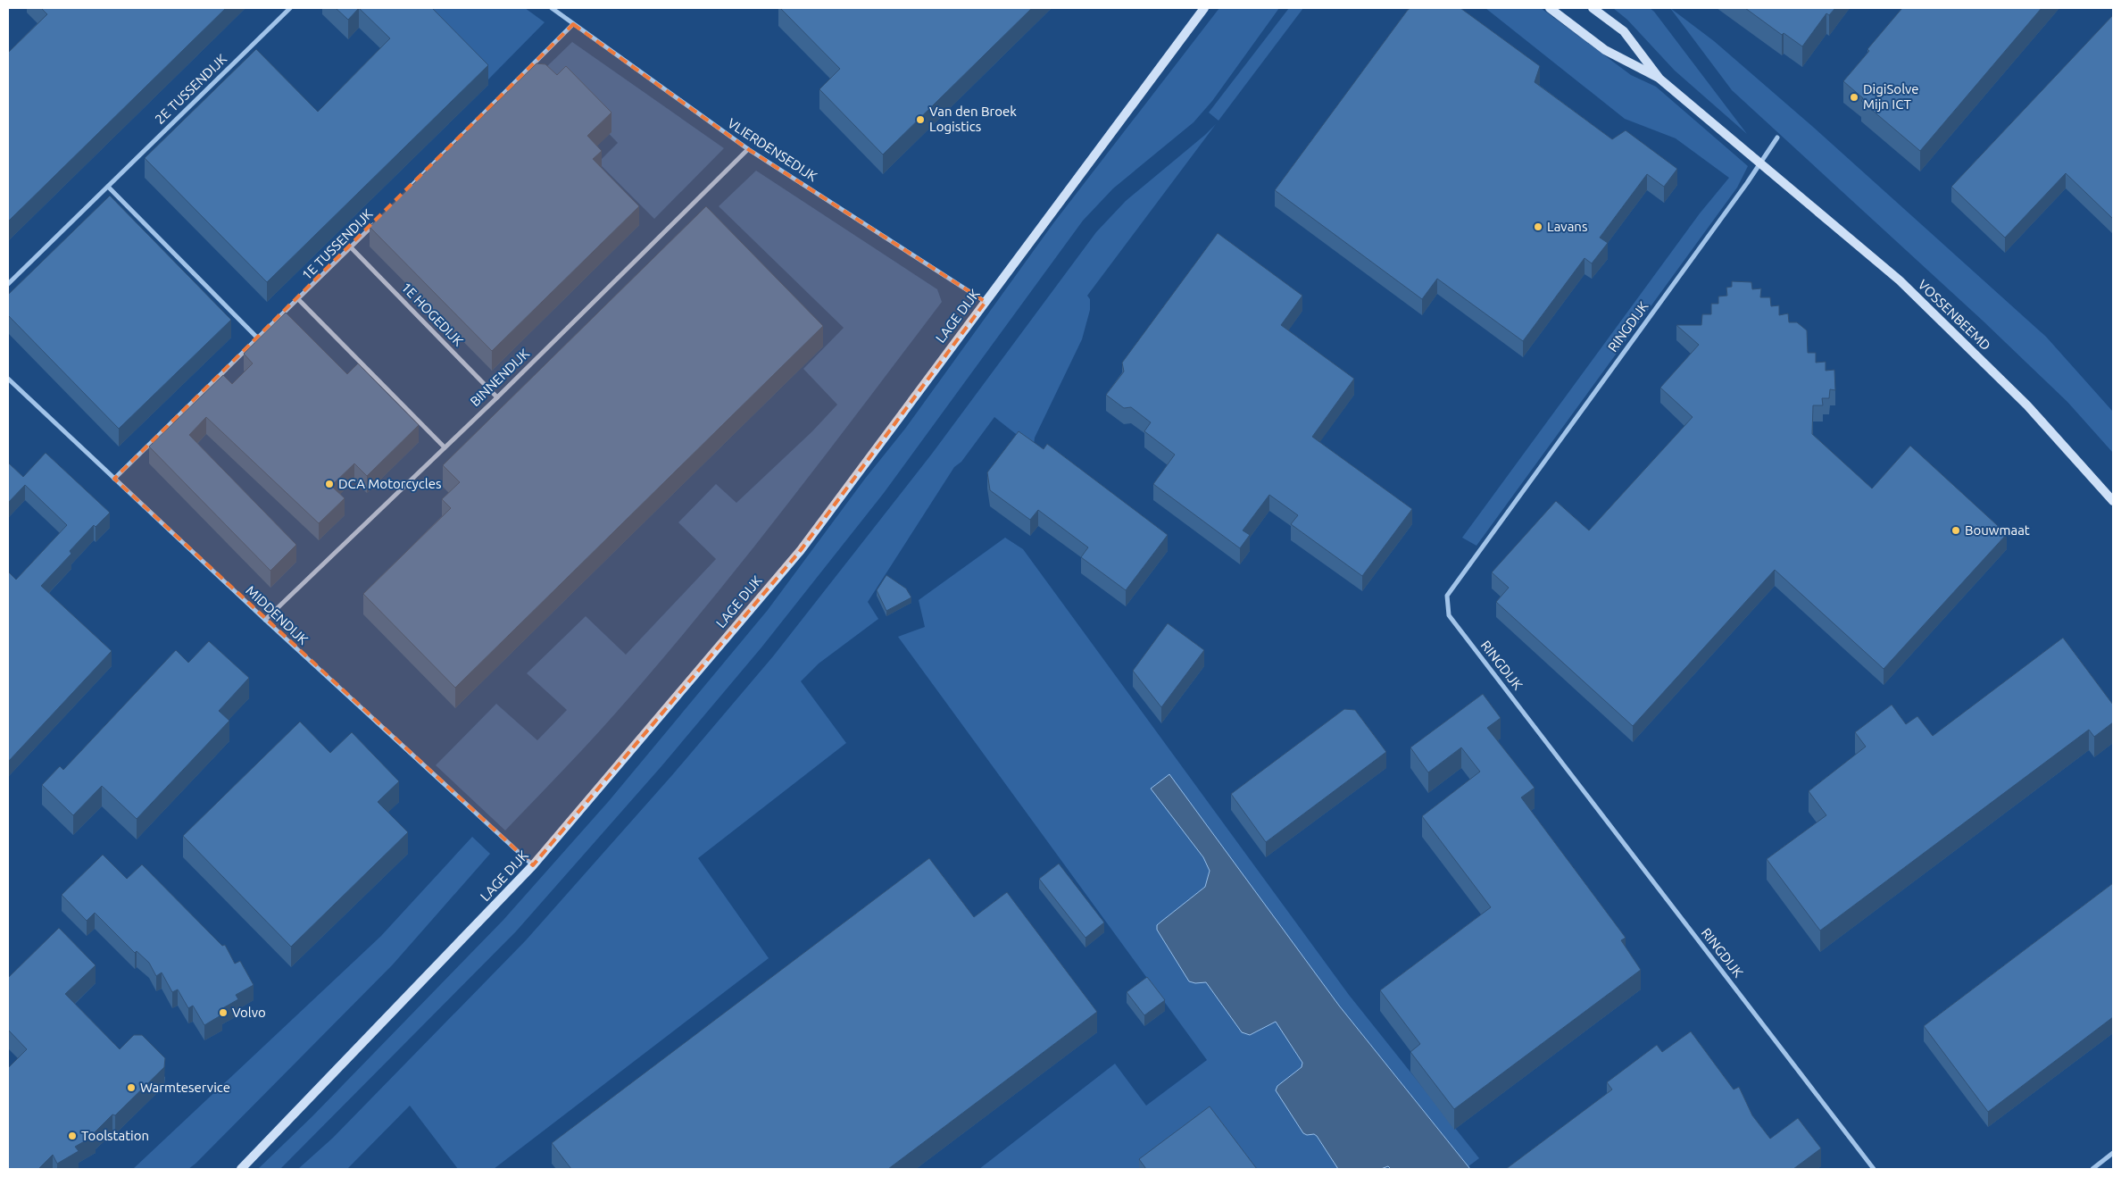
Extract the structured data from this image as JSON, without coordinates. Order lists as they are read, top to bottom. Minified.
{"streets":{"main road":["VOSSENBEEMD","LAGE DIJK"],"street":["2E TUSSENDIJK","VLIERDENSEDIJK","1E TUSSENDIJK","1E HOGEDIJK","RINGDIJK","BINNENDIJK","MIDDENDIJK"]},"crossings":[["VLIERDENSEDIJK","LAGE DIJK"],["VLIERDENSEDIJK","BINNENDIJK"],["1E TUSSENDIJK","1E HOGEDIJK"],["1E TUSSENDIJK","MIDDENDIJK"],["1E HOGEDIJK","BINNENDIJK"],["VOSSENBEEMD","RINGDIJK"],["LAGE DIJK","MIDDENDIJK"],["BINNENDIJK","MIDDENDIJK"]],"places":["DigiSolve Mijn ICT","Van den Broek Logistics","Lavans","DCA Motorcycles","Bouwmaat","Volvo","Warmteservice","Toolstation"]}
